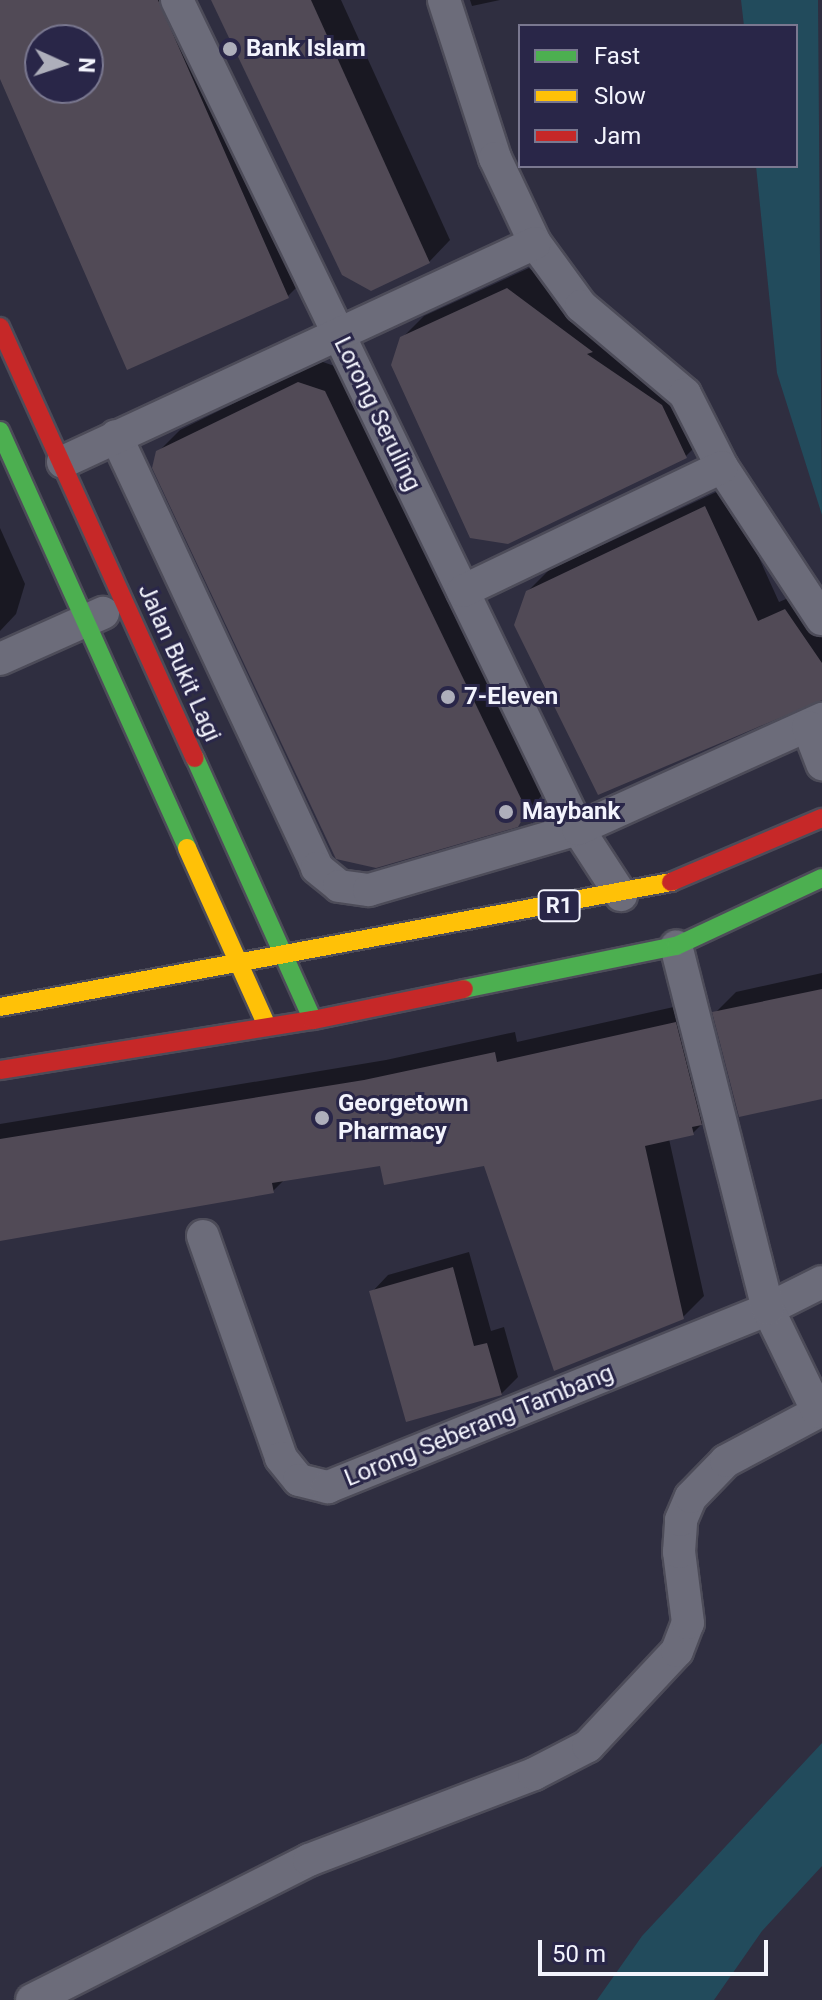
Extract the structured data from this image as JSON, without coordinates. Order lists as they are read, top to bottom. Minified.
{"streets":{"main road":["Jalan Bukit Lagi","R1"],"street":["Lorong Seruling","Lorong Seberang Tambang"]},"crossings":[["Lorong Seruling","R1"],["Jalan Bukit Lagi","R1"]],"places":["Bank Islam","7-Eleven","Maybank","Georgetown Pharmacy"],"legend":["Fast","Slow","Jam"],"scale_bar":"50 m","north":"right"}
